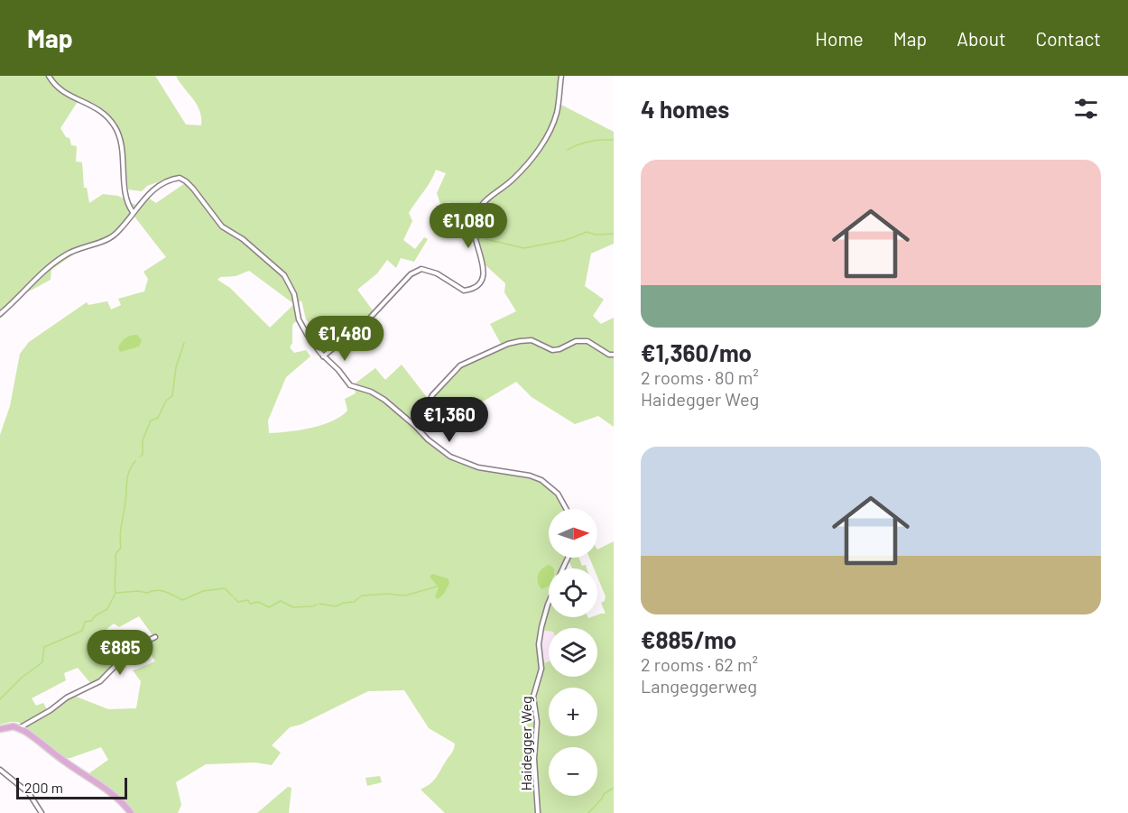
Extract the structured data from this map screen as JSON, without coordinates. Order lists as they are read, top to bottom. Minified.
{"streets":{"street":["Haidegger Weg"]},"scale_bar":"200 m","north":"right","page":{"header":"Map","nav":["Home","Map","About","Contact"],"heading":"4 homes","list":[{"name":"€1,360/mo","note":"2 rooms · 80 m² · Haidegger Weg"},{"name":"€885/mo","note":"2 rooms · 62 m² · Langeggerweg"}],"price":["€1,080","€1,480","€1,360","€885"],"map_buttons":["+","−"],"scale":"200 m"}}
